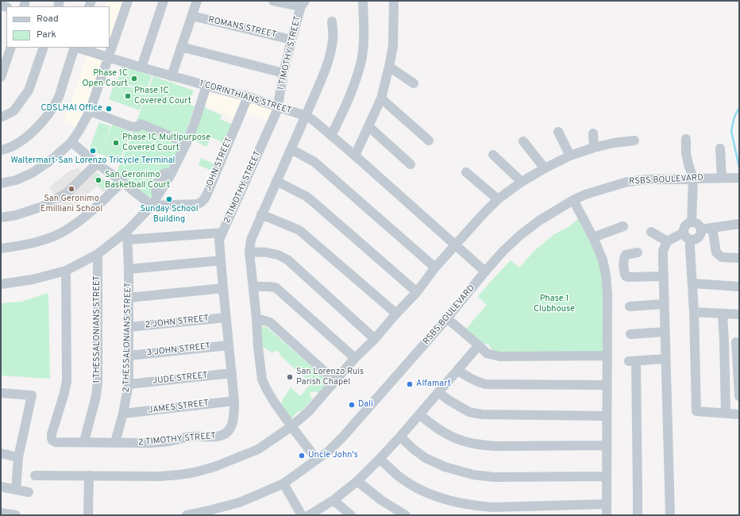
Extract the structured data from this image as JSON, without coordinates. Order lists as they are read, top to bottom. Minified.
{"streets":{"street":["ROMANS STREET","1 TIMOTHY STREET","1 CORINTHIANS STREET","JOHN STREET","RSBS BOULEVARD","2 TIMOTHY STREET","2 JOHN STREET","1 THESSALONIANS STREET","2 THESSALONIANS STREET","3 JOHN STREET","JUDE STREET","JAMES STREET"]},"crossings":[["ROMANS STREET","1 TIMOTHY STREET"],["1 TIMOTHY STREET","1 CORINTHIANS STREET"],["1 TIMOTHY STREET","2 TIMOTHY STREET"],["1 CORINTHIANS STREET","JOHN STREET"],["1 CORINTHIANS STREET","RSBS BOULEVARD"],["1 CORINTHIANS STREET","2 TIMOTHY STREET"],["2 TIMOTHY STREET","2 JOHN STREET"],["2 TIMOTHY STREET","1 THESSALONIANS STREET"],["2 TIMOTHY STREET","2 THESSALONIANS STREET"],["2 TIMOTHY STREET","3 JOHN STREET"],["2 TIMOTHY STREET","JUDE STREET"],["2 TIMOTHY STREET","JAMES STREET"],["2 JOHN STREET","2 THESSALONIANS STREET"],["2 THESSALONIANS STREET","3 JOHN STREET"],["2 THESSALONIANS STREET","JUDE STREET"],["2 THESSALONIANS STREET","JAMES STREET"]],"parks":["Phase 1 Clubhouse"],"places":["Phase 1C Open Court","Phase 1C Covered Court","CDSLHAI Office","Phase 1C Multipurpose Covered Court","Waltermart-San Lorenzo Tricycle Terminal","San Geronimo Basketball Court","San Geronimo Emilliani School","Sunday School Building","San Lorenzo Ruis Parish Chapel","Alfamart","Dali","Uncle John's"],"legend":["Road","Park"]}
